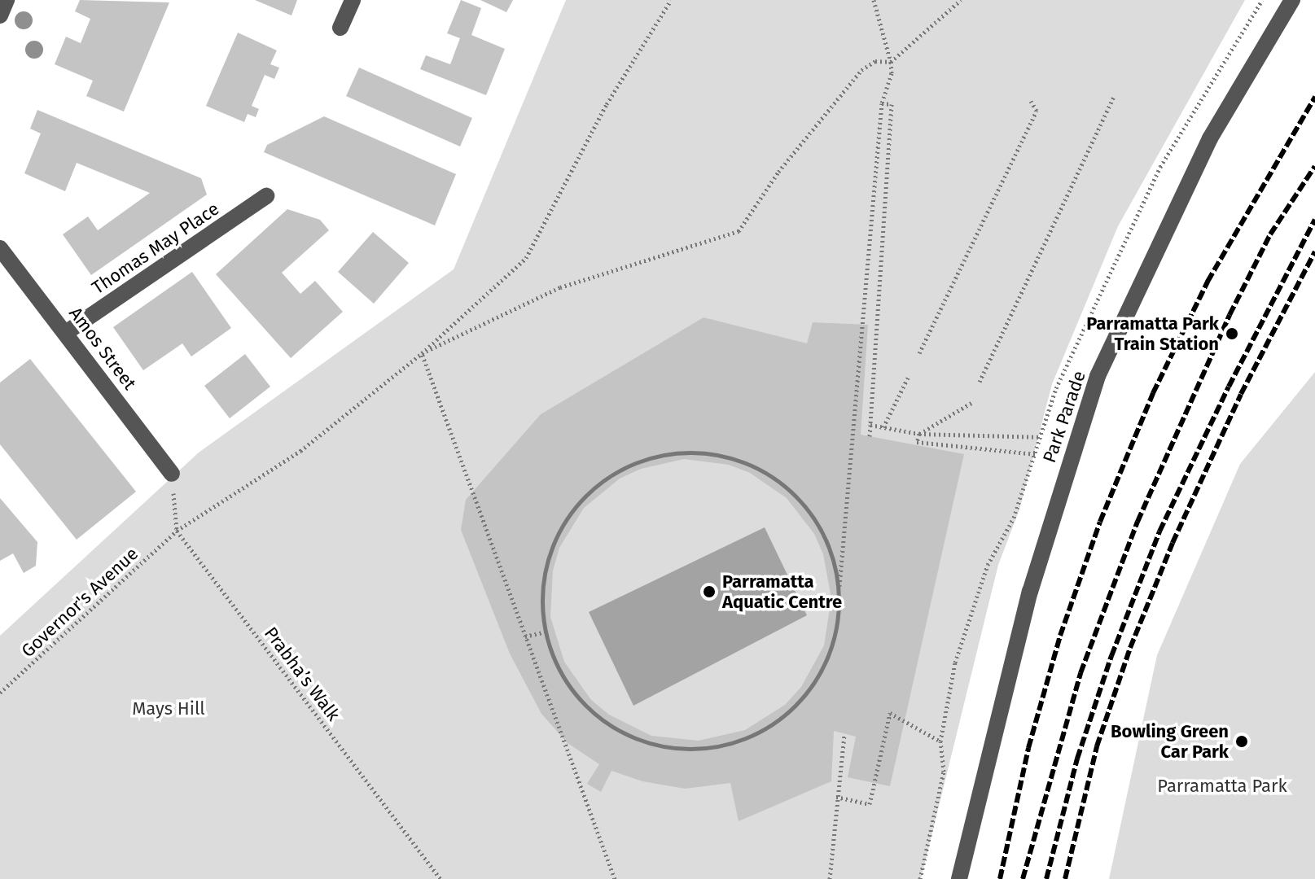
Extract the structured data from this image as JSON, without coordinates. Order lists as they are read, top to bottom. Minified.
{"streets":{"street":["Thomas May Place","Amos Street","Park Parade"],"path":["Governor's Avenue","Prabha’s Walk"]},"crossings":[["Thomas May Place","Amos Street"],["Governor's Avenue","Prabha’s Walk"]],"parks":["Mays Hill","Parramatta Park"],"places":["Parramatta Park Train Station","Parramatta Aquatic Centre","Bowling Green Car Park"]}
